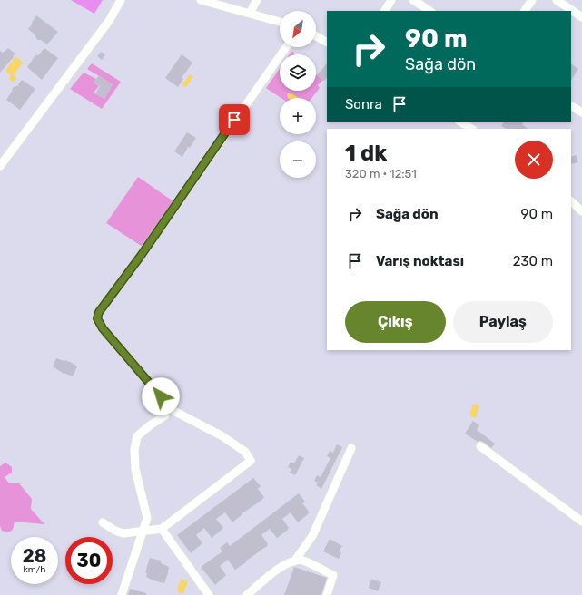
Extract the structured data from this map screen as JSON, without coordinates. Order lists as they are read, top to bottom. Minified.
{"north":"bottom left","page":{"map_buttons":["+","−"],"turn":["90 m","Sağa dön"],"then":"Sonra","heading":["1 dk","320 m · 12:51"],"list":[{"name":"Sağa dön","value":"90 m"},{"name":"Varış noktası","value":"230 m"}],"buttons":["Çıkış","Paylaş"],"speed":"28 km/h","limit":"30"}}
